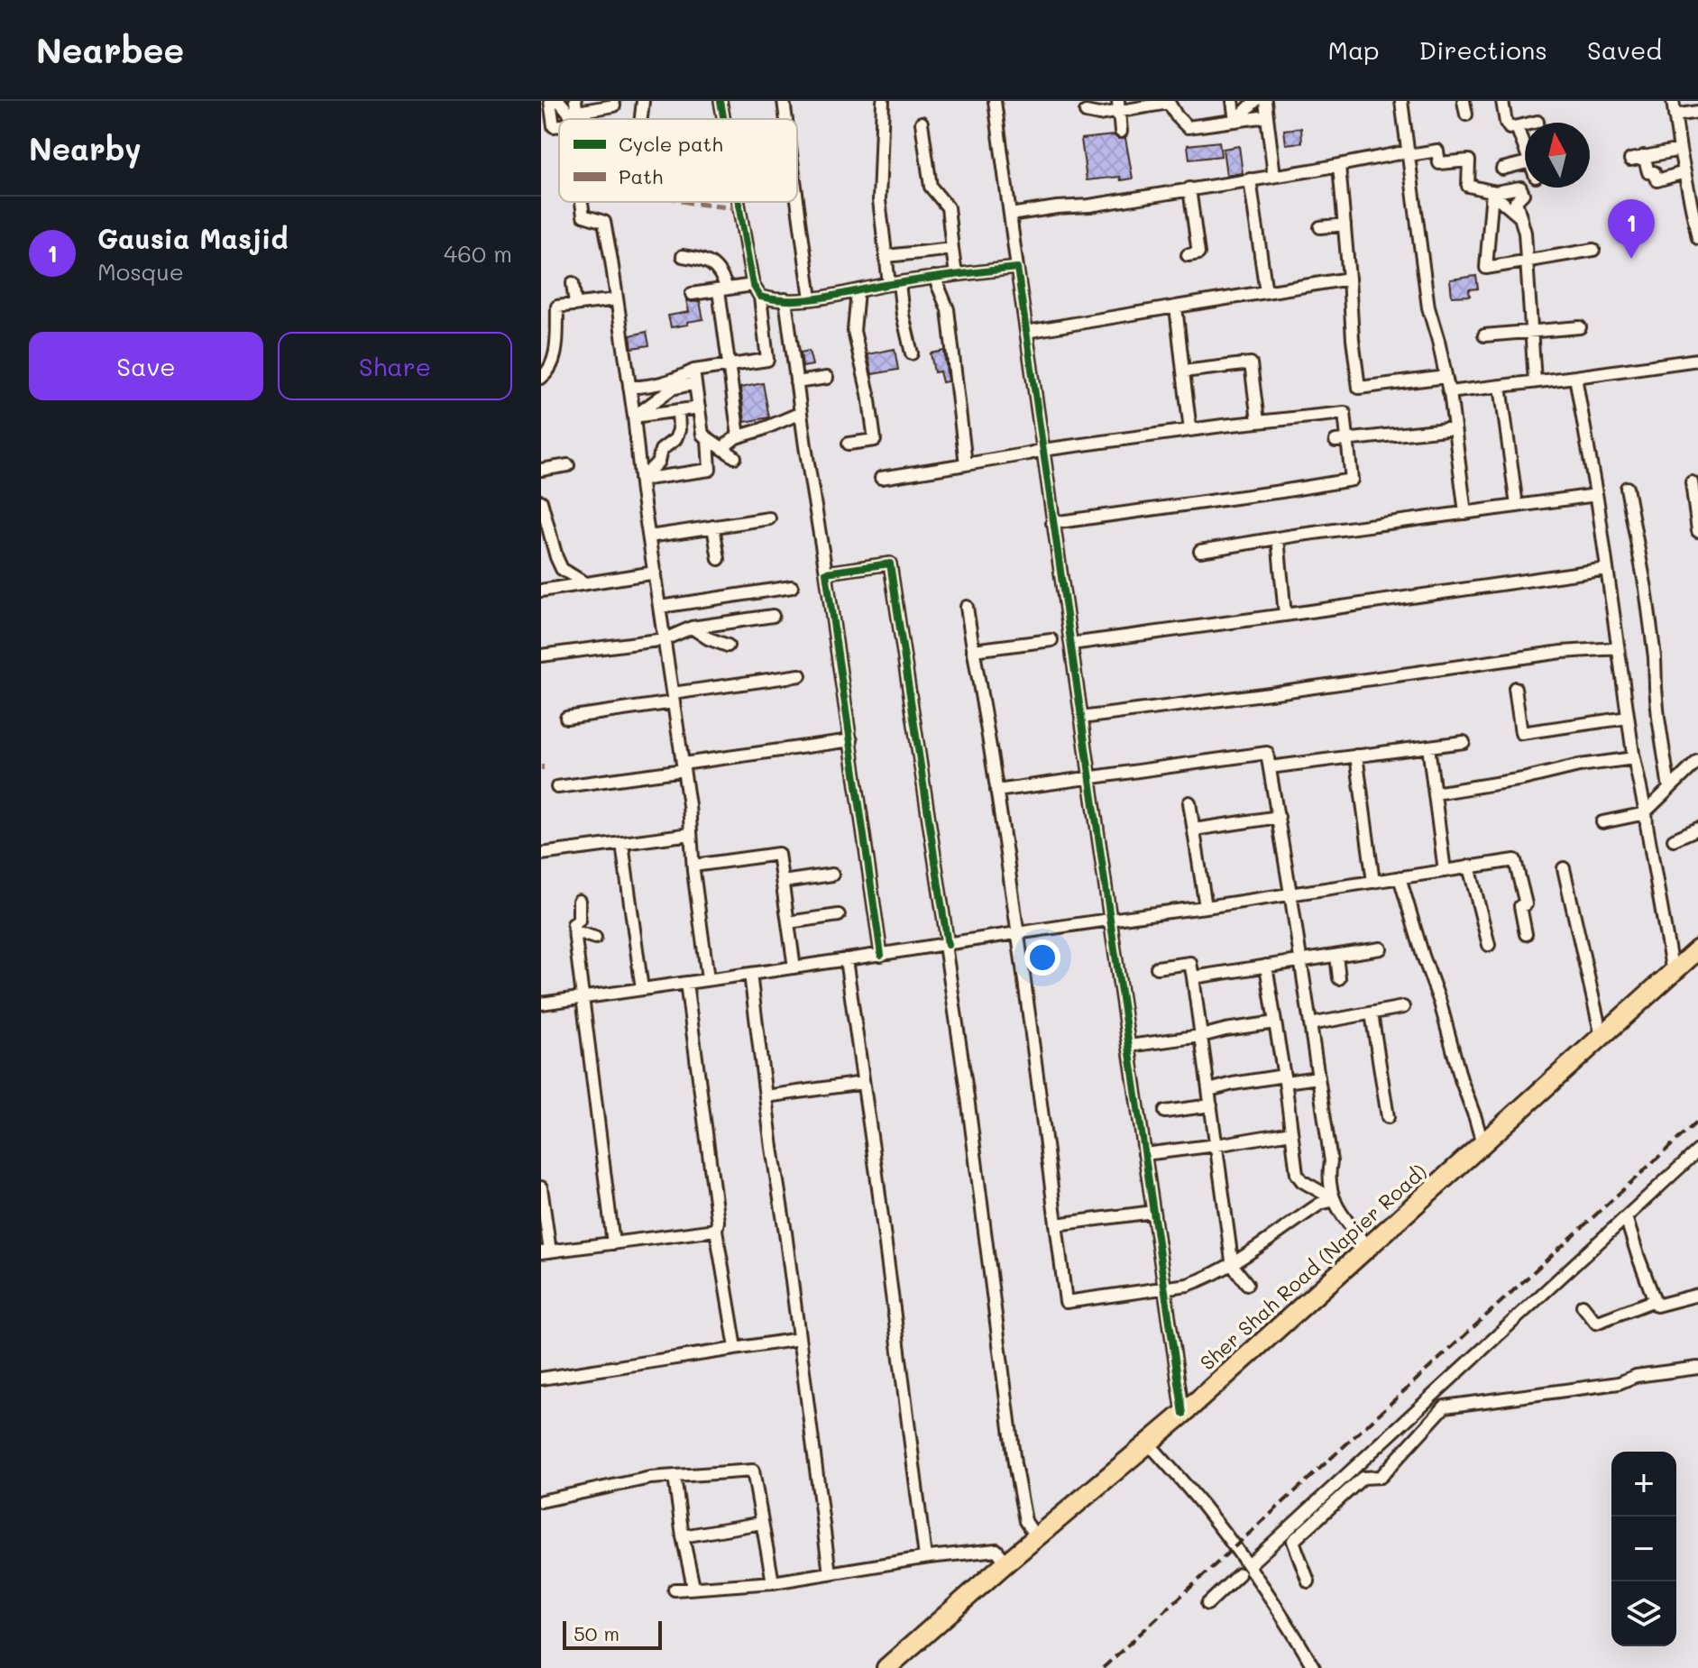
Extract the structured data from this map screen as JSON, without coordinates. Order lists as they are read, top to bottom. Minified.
{"streets":{"main road":["Sher Shah Road (Napier Road)"]},"legend":["Cycle path","Path"],"scale_bar":"50 m","north":"top","page":{"header":"Nearbee","nav":["Map","Directions","Saved"],"heading":"Nearby","list":[{"mark":"1","name":"Gausia Masjid","note":"Mosque","value":"460 m"}],"pins":"1","buttons":["Save","Share"],"map_buttons":["+","−"],"scale":"50 m"}}
